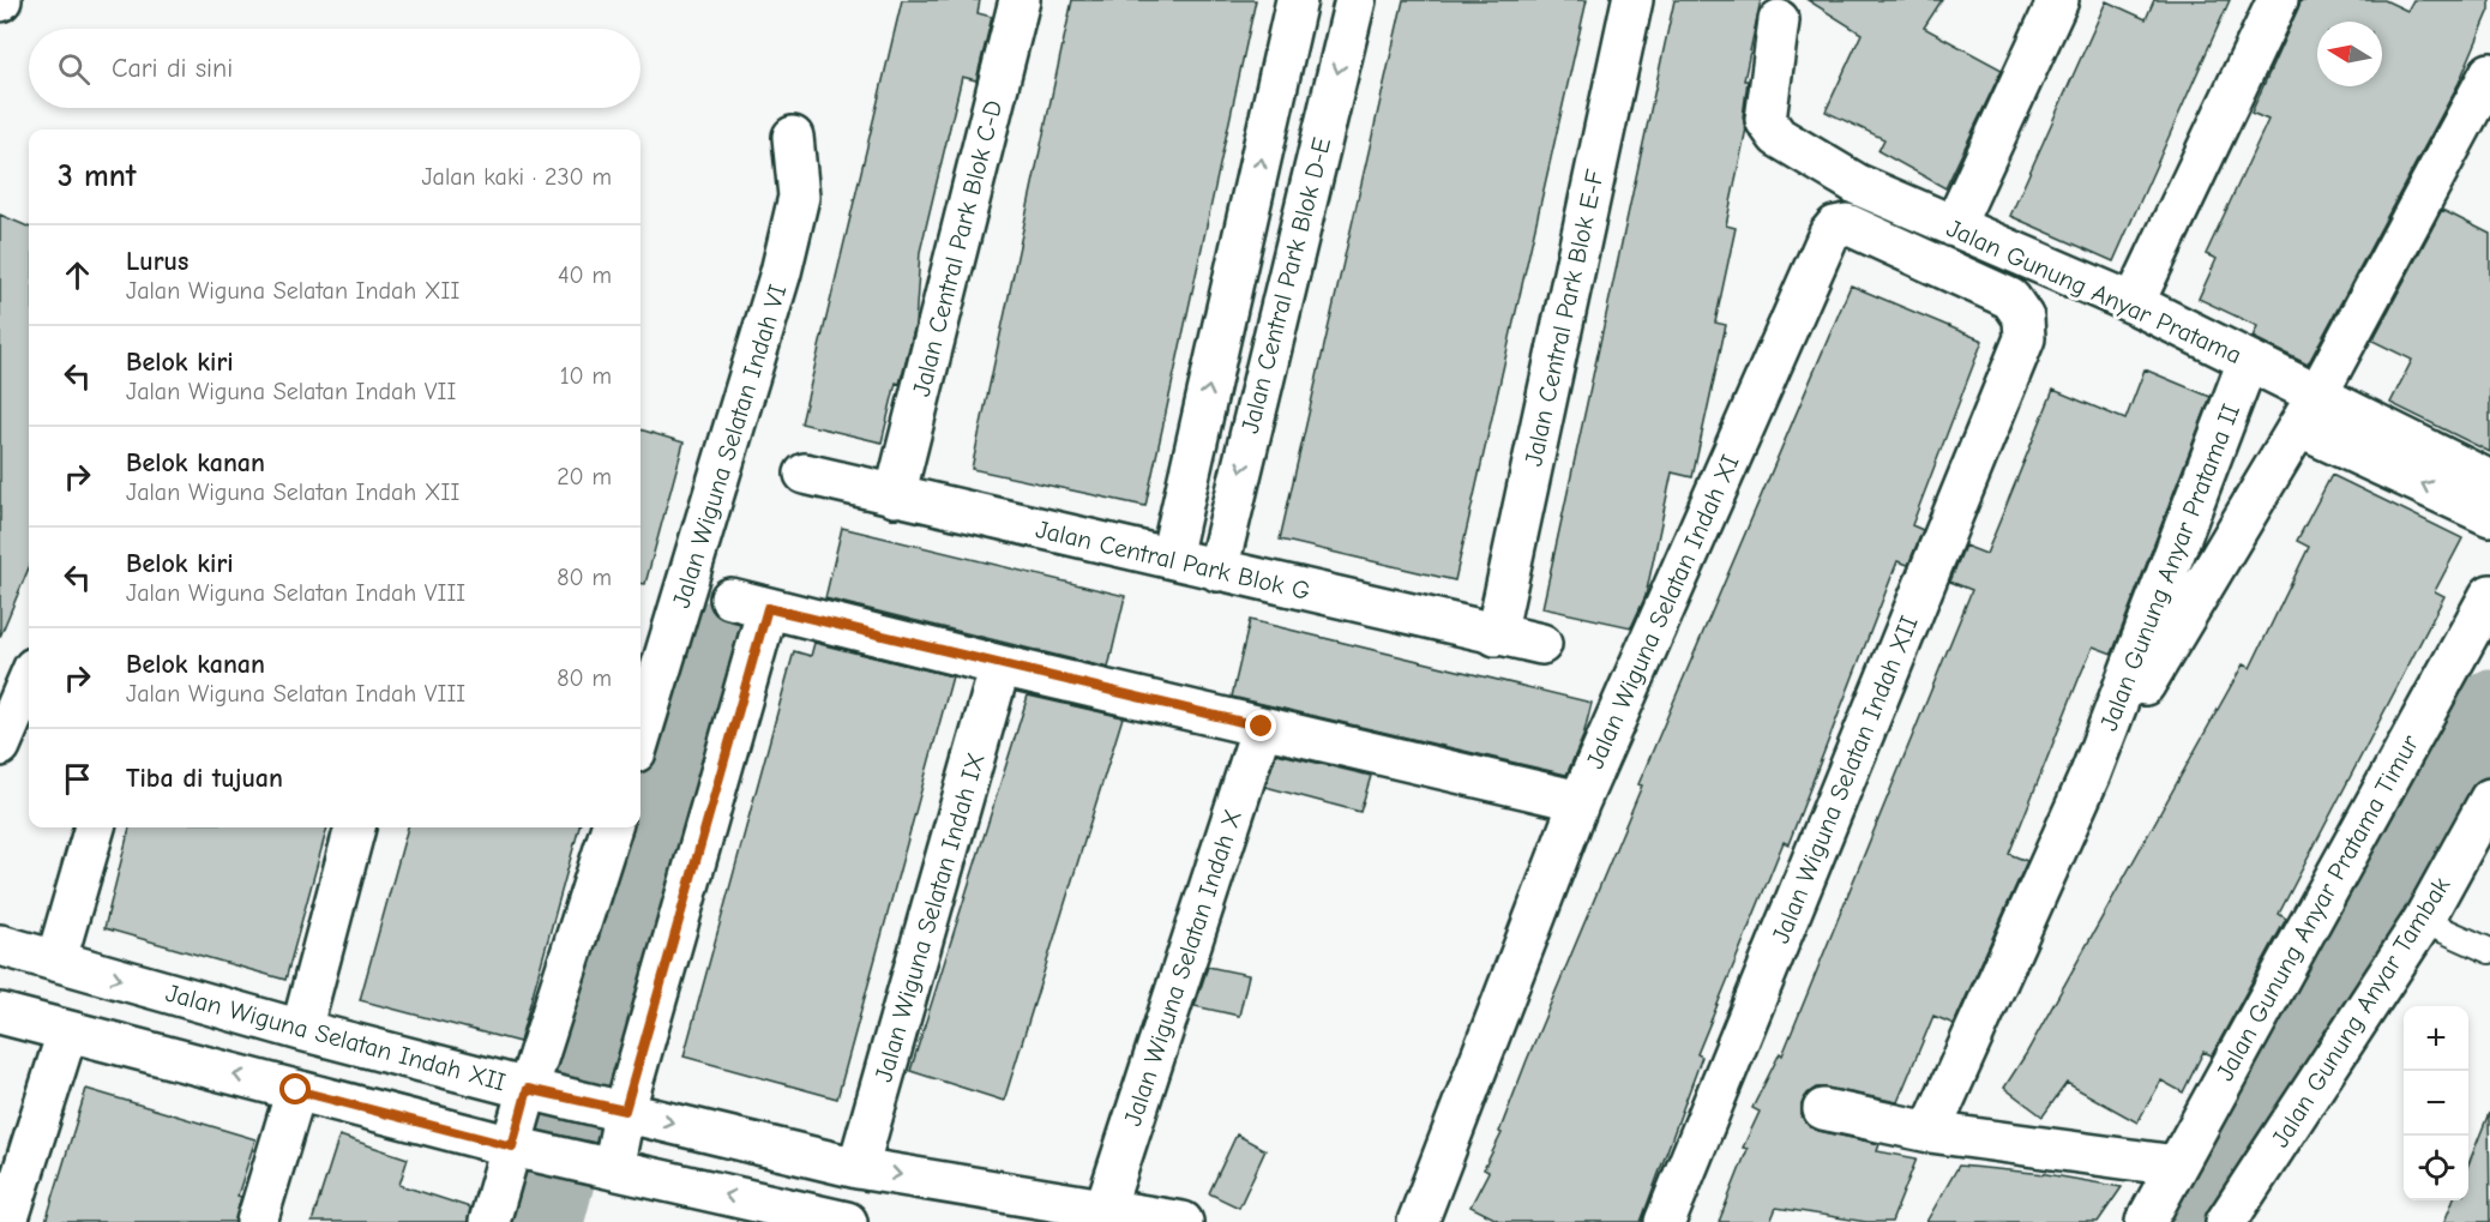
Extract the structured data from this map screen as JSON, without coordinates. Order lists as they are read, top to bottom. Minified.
{"streets":{"street":["Jalan Central Park Blok C-D","Jalan Central Park Blok D-E","Jalan Gunung Anyar Pratama","Jalan Central Park Blok E-F","Jalan Wiguna Selatan Indah VI","Jalan Central Park Blok G","Jalan Gunung Anyar Pratama II","Jalan Wiguna Selatan Indah XI","Jalan Wiguna Selatan Indah XII","Jalan Gunung Anyar Pratama Timur","Jalan Wiguna Selatan Indah IX","Jalan Wiguna Selatan Indah X","Jalan Gunung Anyar Tambak"]},"crossings":[["Jalan Central Park Blok C-D","Jalan Central Park Blok G"],["Jalan Central Park Blok D-E","Jalan Central Park Blok G"],["Jalan Gunung Anyar Pratama","Jalan Gunung Anyar Pratama II"],["Jalan Central Park Blok E-F","Jalan Central Park Blok G"],["Jalan Wiguna Selatan Indah XI","Jalan Wiguna Selatan Indah XII"],["Jalan Wiguna Selatan Indah XII","Jalan Wiguna Selatan Indah IX"],["Jalan Wiguna Selatan Indah XII","Jalan Wiguna Selatan Indah X"]],"north":"left","page":{"search":"Cari di sini","heading":["3 mnt","Jalan kaki · 230 m"],"list":[["Lurus","Jalan Wiguna Selatan Indah XII","40 m"],["Belok kiri","Jalan Wiguna Selatan Indah VII","10 m"],["Belok kanan","Jalan Wiguna Selatan Indah XII","20 m"],["Belok kiri","Jalan Wiguna Selatan Indah VIII","80 m"],["Belok kanan","Jalan Wiguna Selatan Indah VIII","80 m"],"Tiba di tujuan"],"map_buttons":["+","−"]}}
